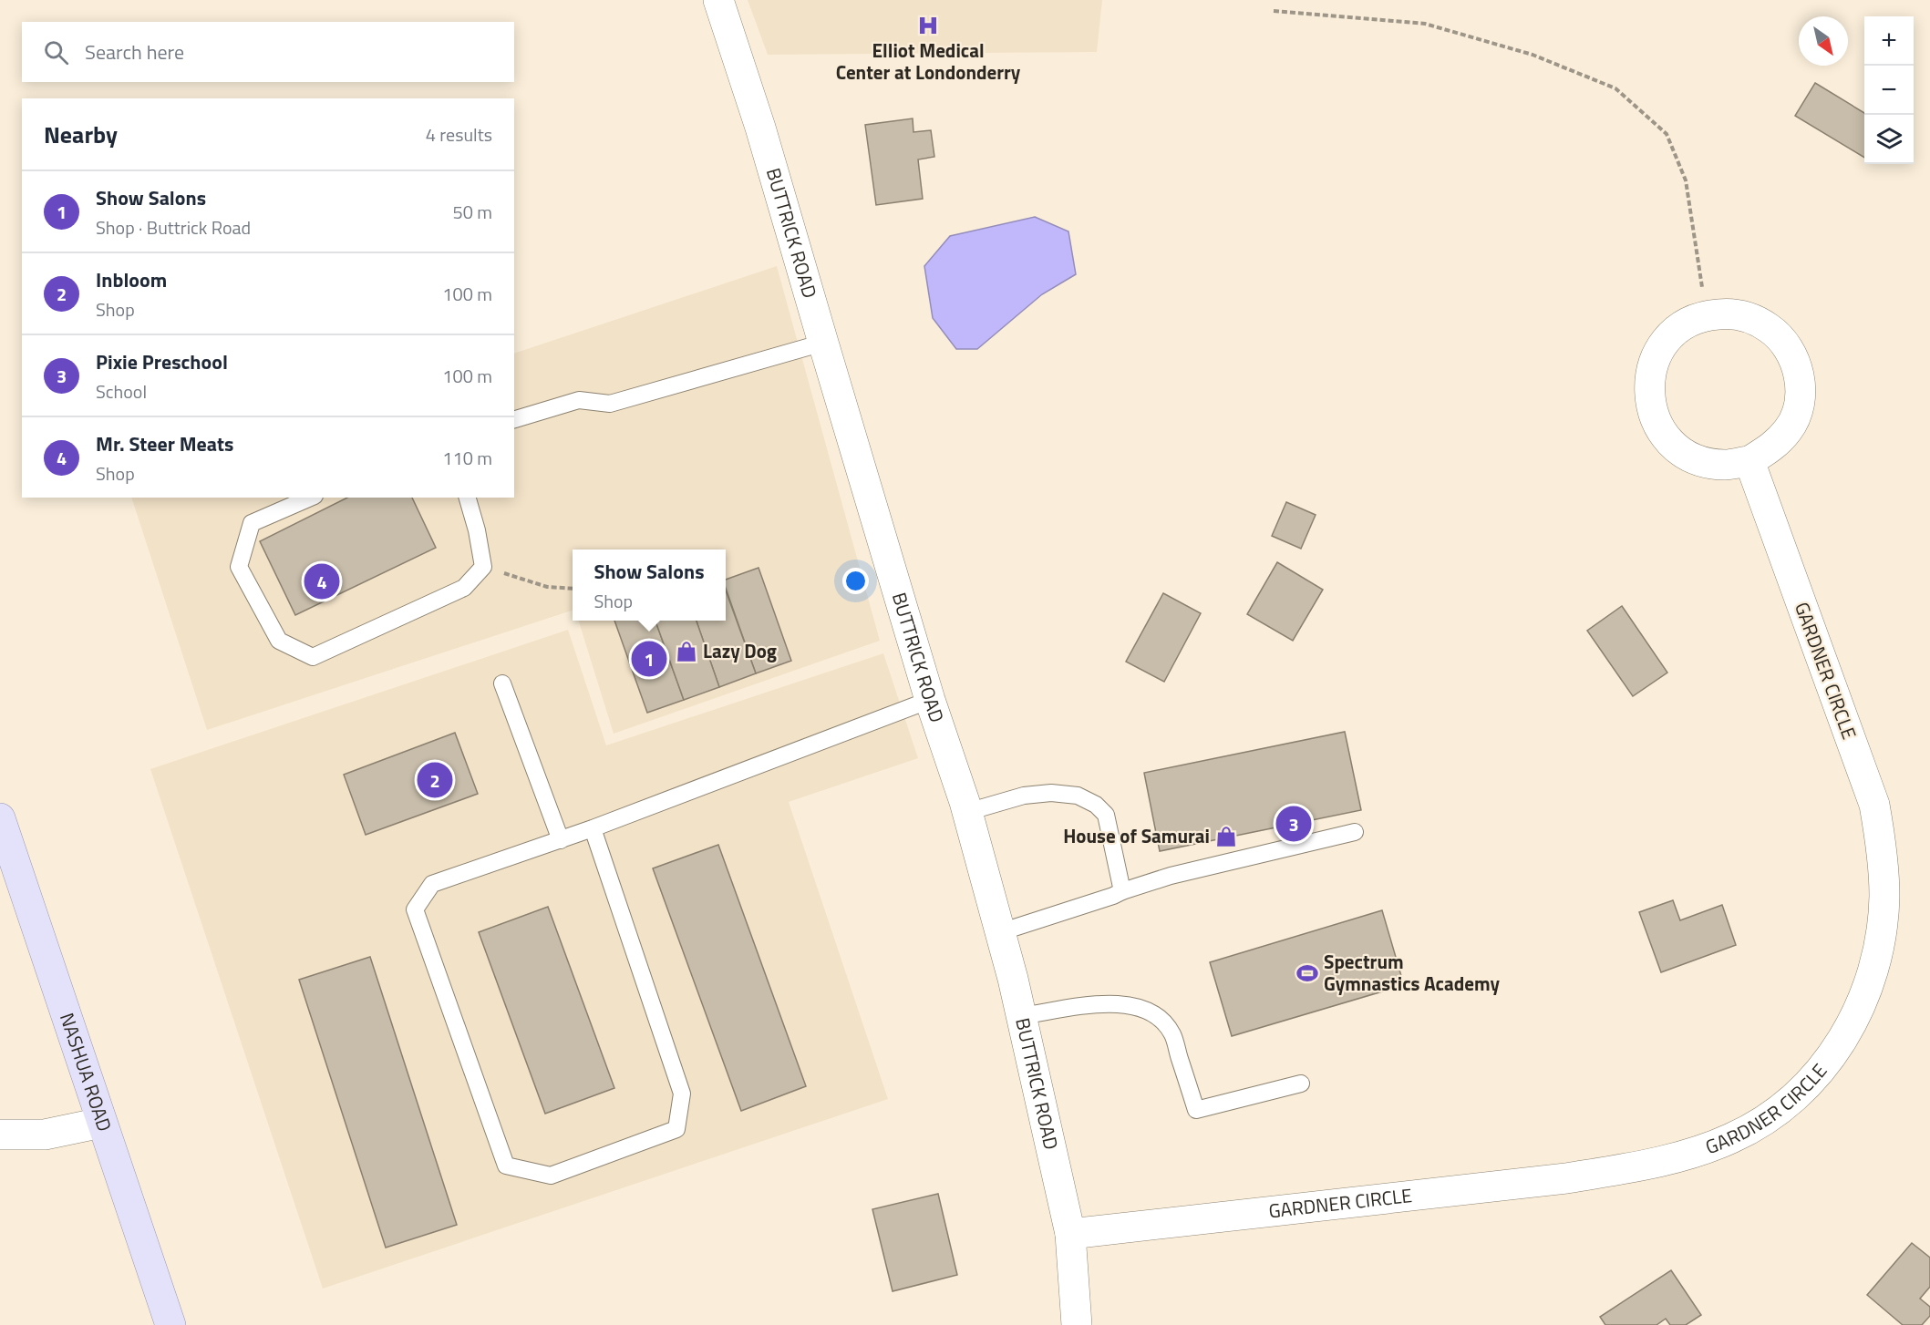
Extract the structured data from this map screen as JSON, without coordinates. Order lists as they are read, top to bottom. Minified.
{"streets":{"main road":["NASHUA ROAD"],"street":["BUTTRICK ROAD","GARDNER CIRCLE"]},"crossings":[["BUTTRICK ROAD","GARDNER CIRCLE"]],"places":{"hospital":["Elliot Medical Center at Londonderry"],"shop":["Lazy Dog","House of Samurai"],"sports":["Spectrum Gymnastics Academy"]},"north":"bottom right","page":{"map_buttons":["+","−"],"search":"Search here","heading":["Nearby","4 results"],"list":[{"mark":"1","name":"Show Salons","note":"Shop · Buttrick Road","value":"50 m"},{"mark":"2","name":"Inbloom","note":"Shop","value":"100 m"},{"mark":"3","name":"Pixie Preschool","note":"School","value":"100 m"},{"mark":"4","name":"Mr. Steer Meats","note":"Shop","value":"110 m"}],"popup":["Show Salons","Shop"],"pins":["4","1","2","3"]}}
